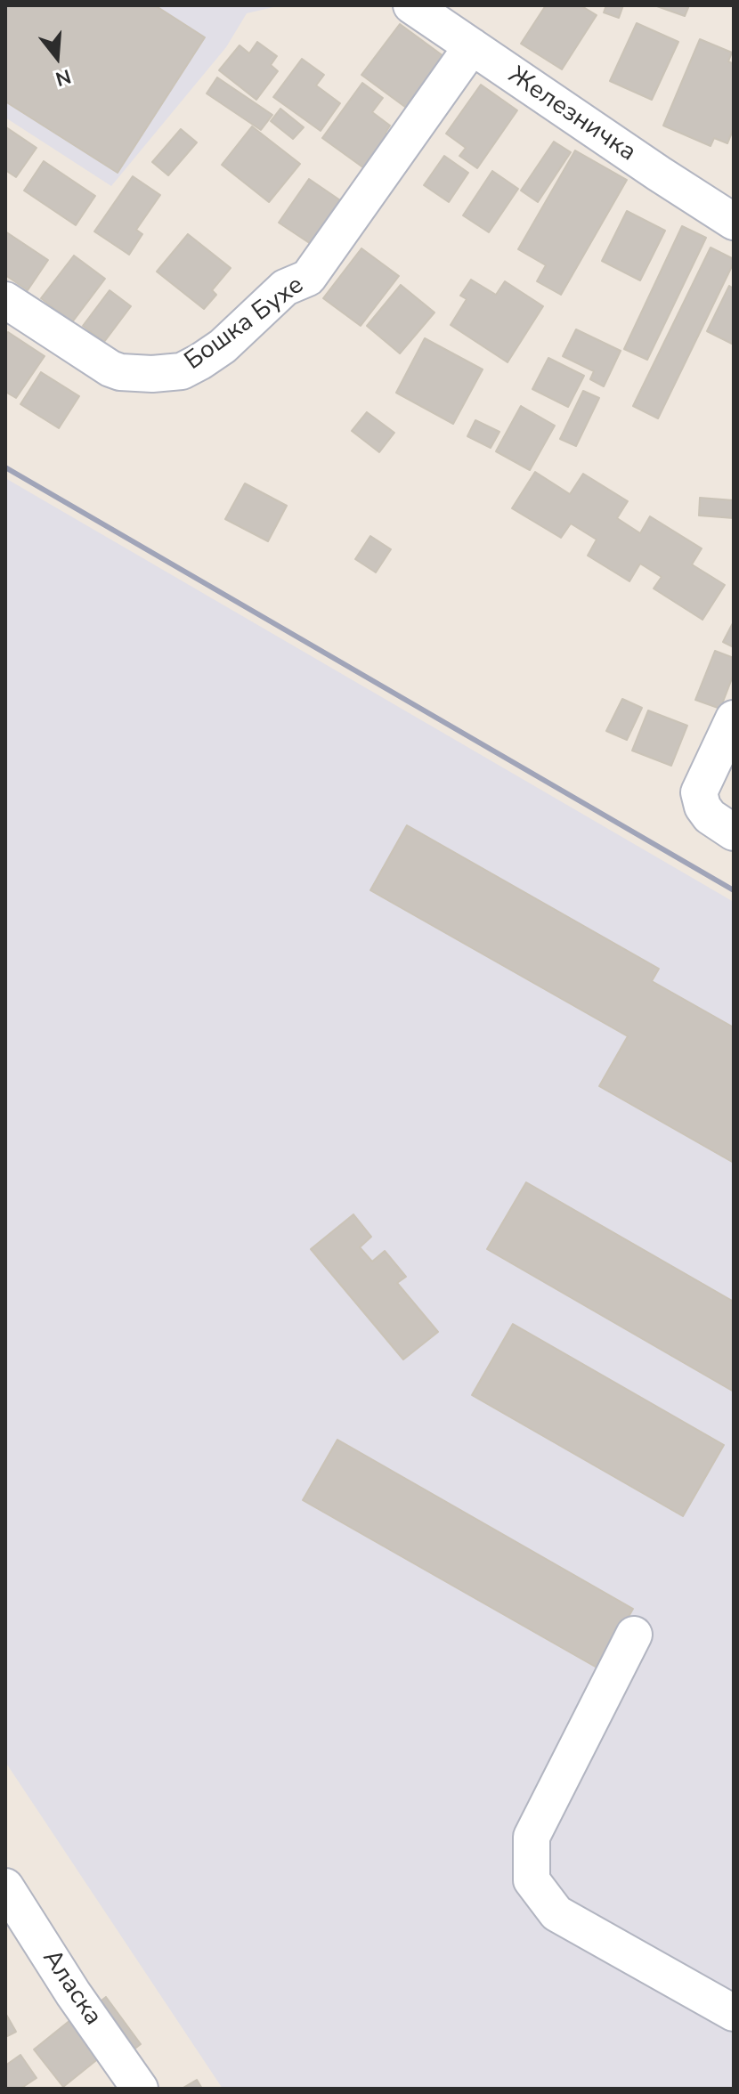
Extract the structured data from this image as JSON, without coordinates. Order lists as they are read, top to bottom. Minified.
{"streets":{"street":["Железничка","Бошка Бухе","Аласка"]},"crossings":[["Железничка","Бошка Бухе"]],"north":"bottom"}
